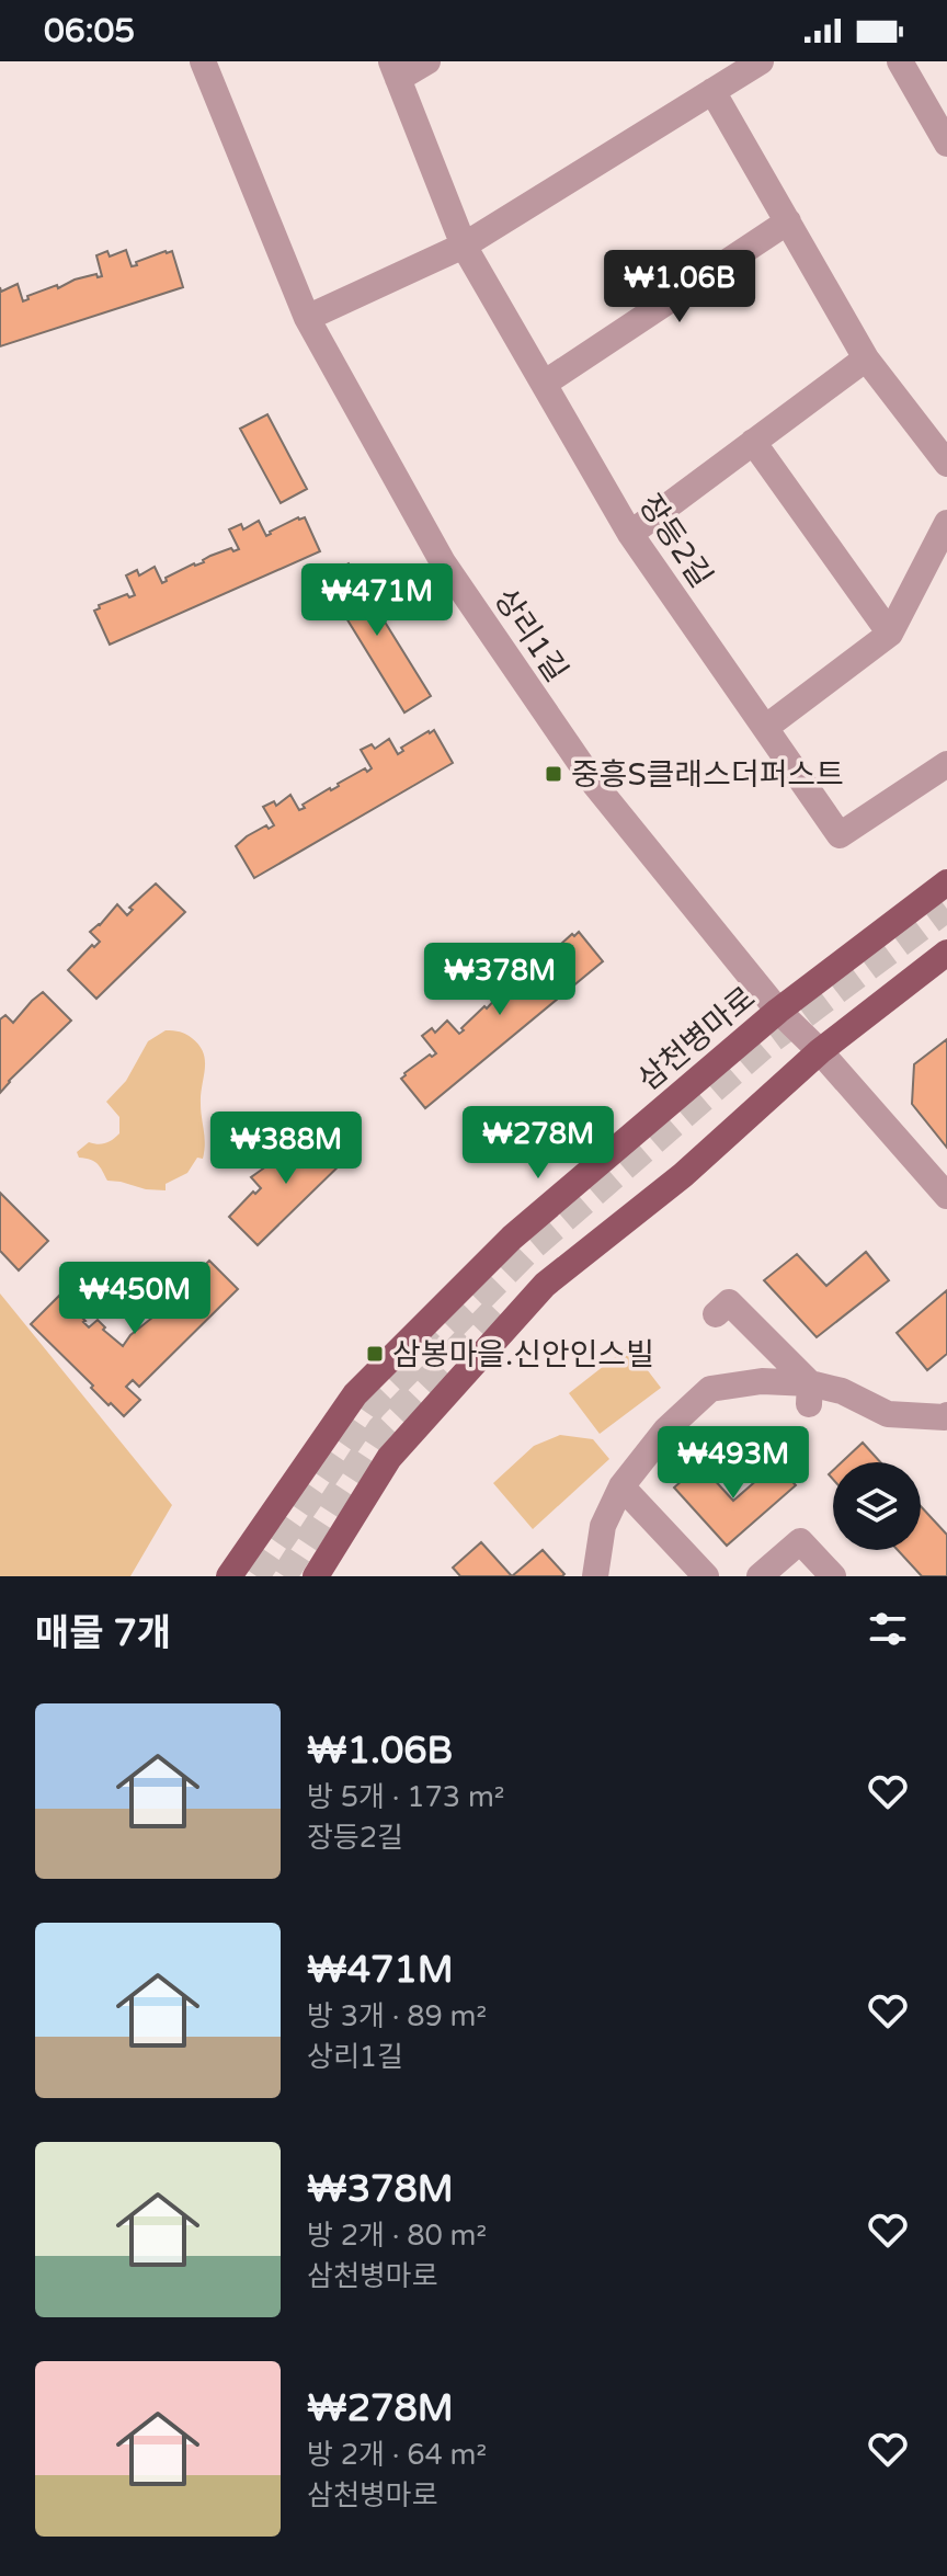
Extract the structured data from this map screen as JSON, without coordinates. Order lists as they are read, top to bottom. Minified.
{"streets":{"main road":["삼천병마로"],"street":["장등2길","상리1길"]},"crossings":[["상리1길","삼천병마로"]],"places":{"transit":["중흥S클래스더퍼스트","삼봉마을.신안인스빌"]},"page":{"status":"06:05","price":["₩1.06B","₩471M","₩378M","₩278M","₩388M","₩450M","₩493M"],"heading":"매물 7개","list":[{"name":"₩1.06B","note":"방 5개 · 173 m² · 장등2길"},{"name":"₩471M","note":"방 3개 · 89 m² · 상리1길"},{"name":"₩378M","note":"방 2개 · 80 m² · 삼천병마로"},{"name":"₩278M","note":"방 2개 · 64 m² · 삼천병마로"}]}}
